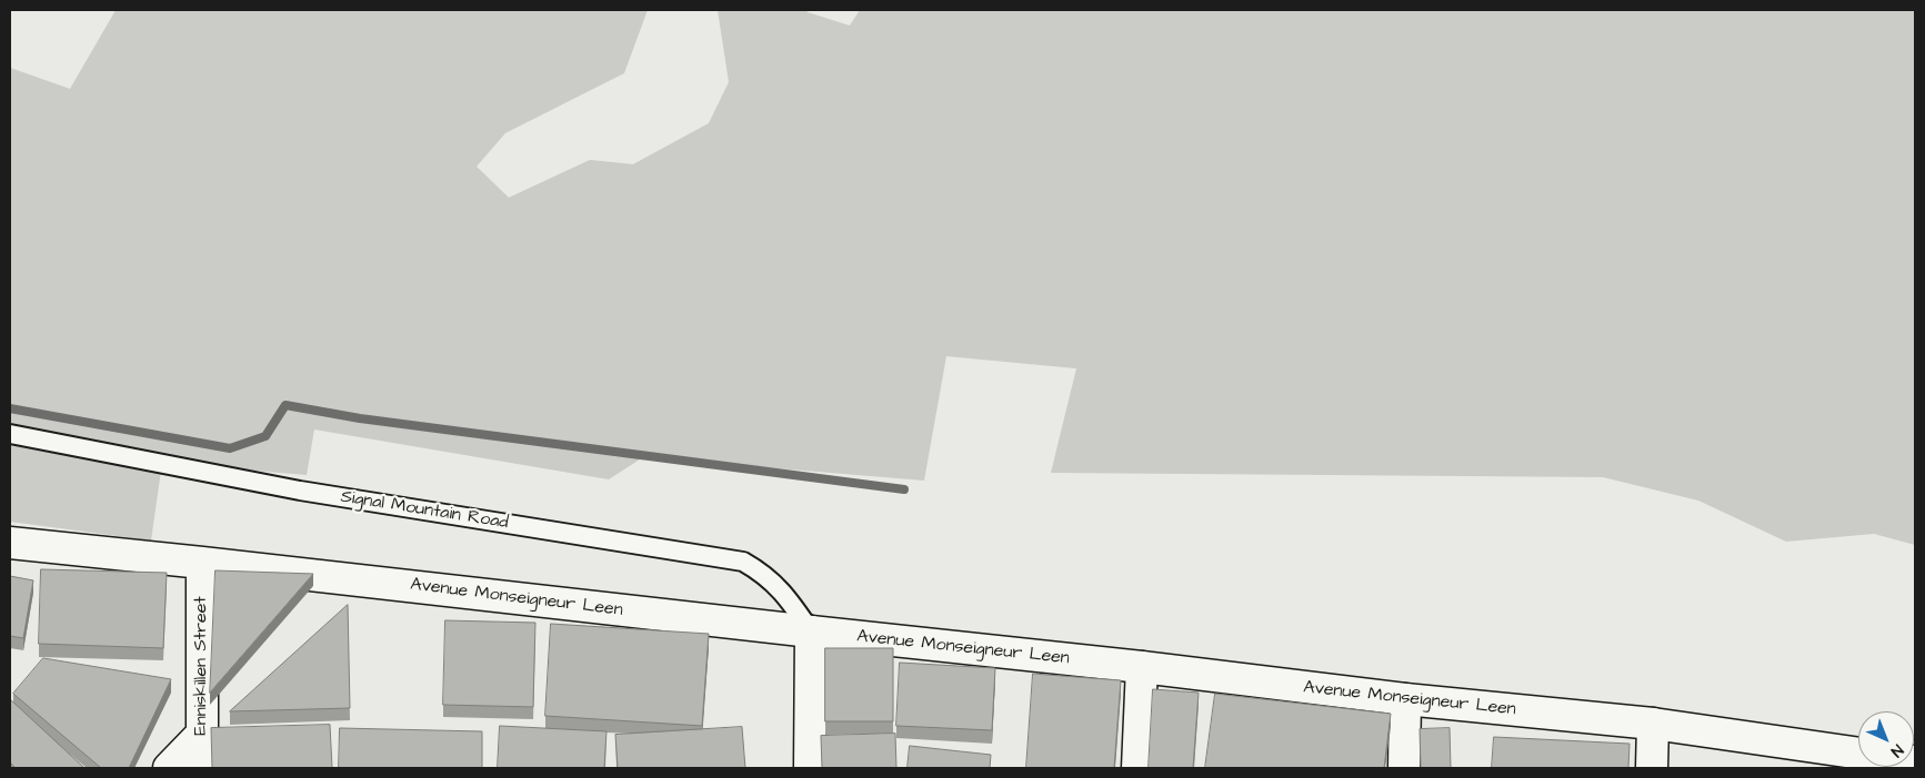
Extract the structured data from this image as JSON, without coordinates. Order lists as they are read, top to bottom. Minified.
{"streets":{"street":["Avenue Monseigneur Leen","Enniskillen Street"],"lane":["Signal Mountain Road"]},"crossings":[["Signal Mountain Road","Avenue Monseigneur Leen"],["Avenue Monseigneur Leen","Enniskillen Street"]],"north":"bottom right"}
